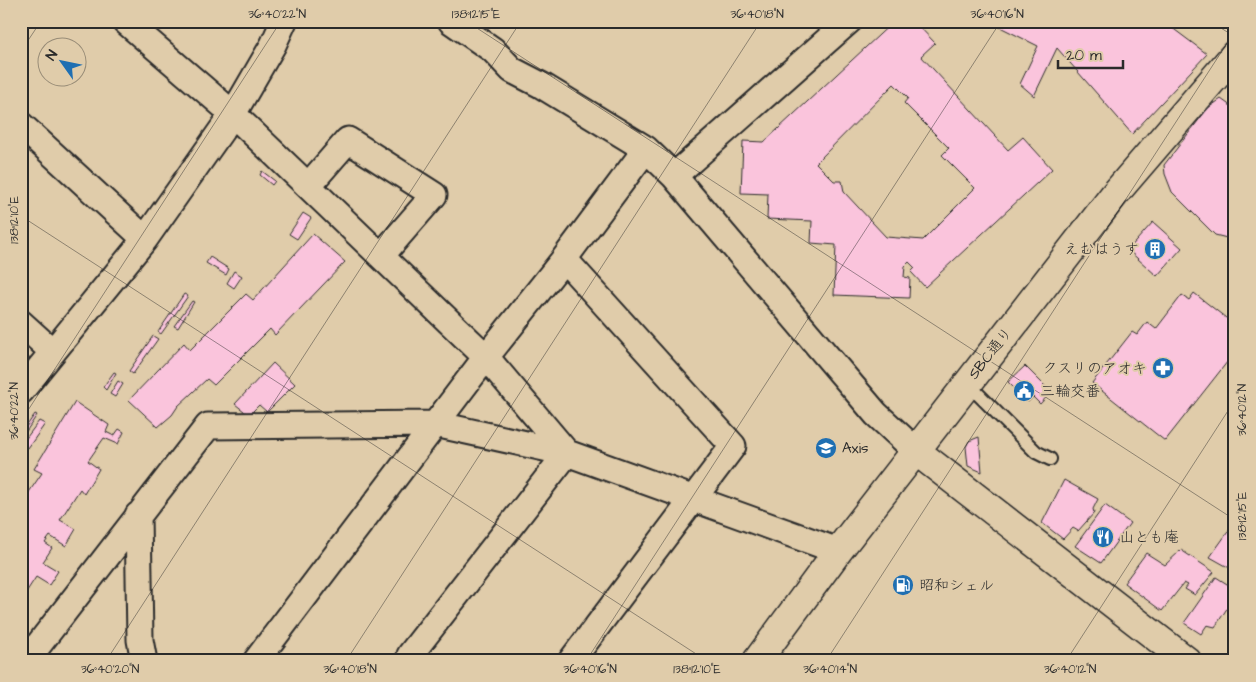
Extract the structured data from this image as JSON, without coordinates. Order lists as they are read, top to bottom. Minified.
{"streets":{"street":["SBC通り"]},"places":{"building":["えむはうす"],"pharmacy":["クスリのアオキ"],"public building":["三輪交番"],"school or university":["Axis"],"restaurant":["山とも庵"],"fuel station":["昭和シェル"]},"scale_bar":"20 m","north":"top left","coordinates":["36°40'22\"N","138°12'15\"E","36°40'18\"N","36°40'16\"N","138°12'10\"E","36°40'12\"N","36°40'20\"N","36°40'14\"N"]}
